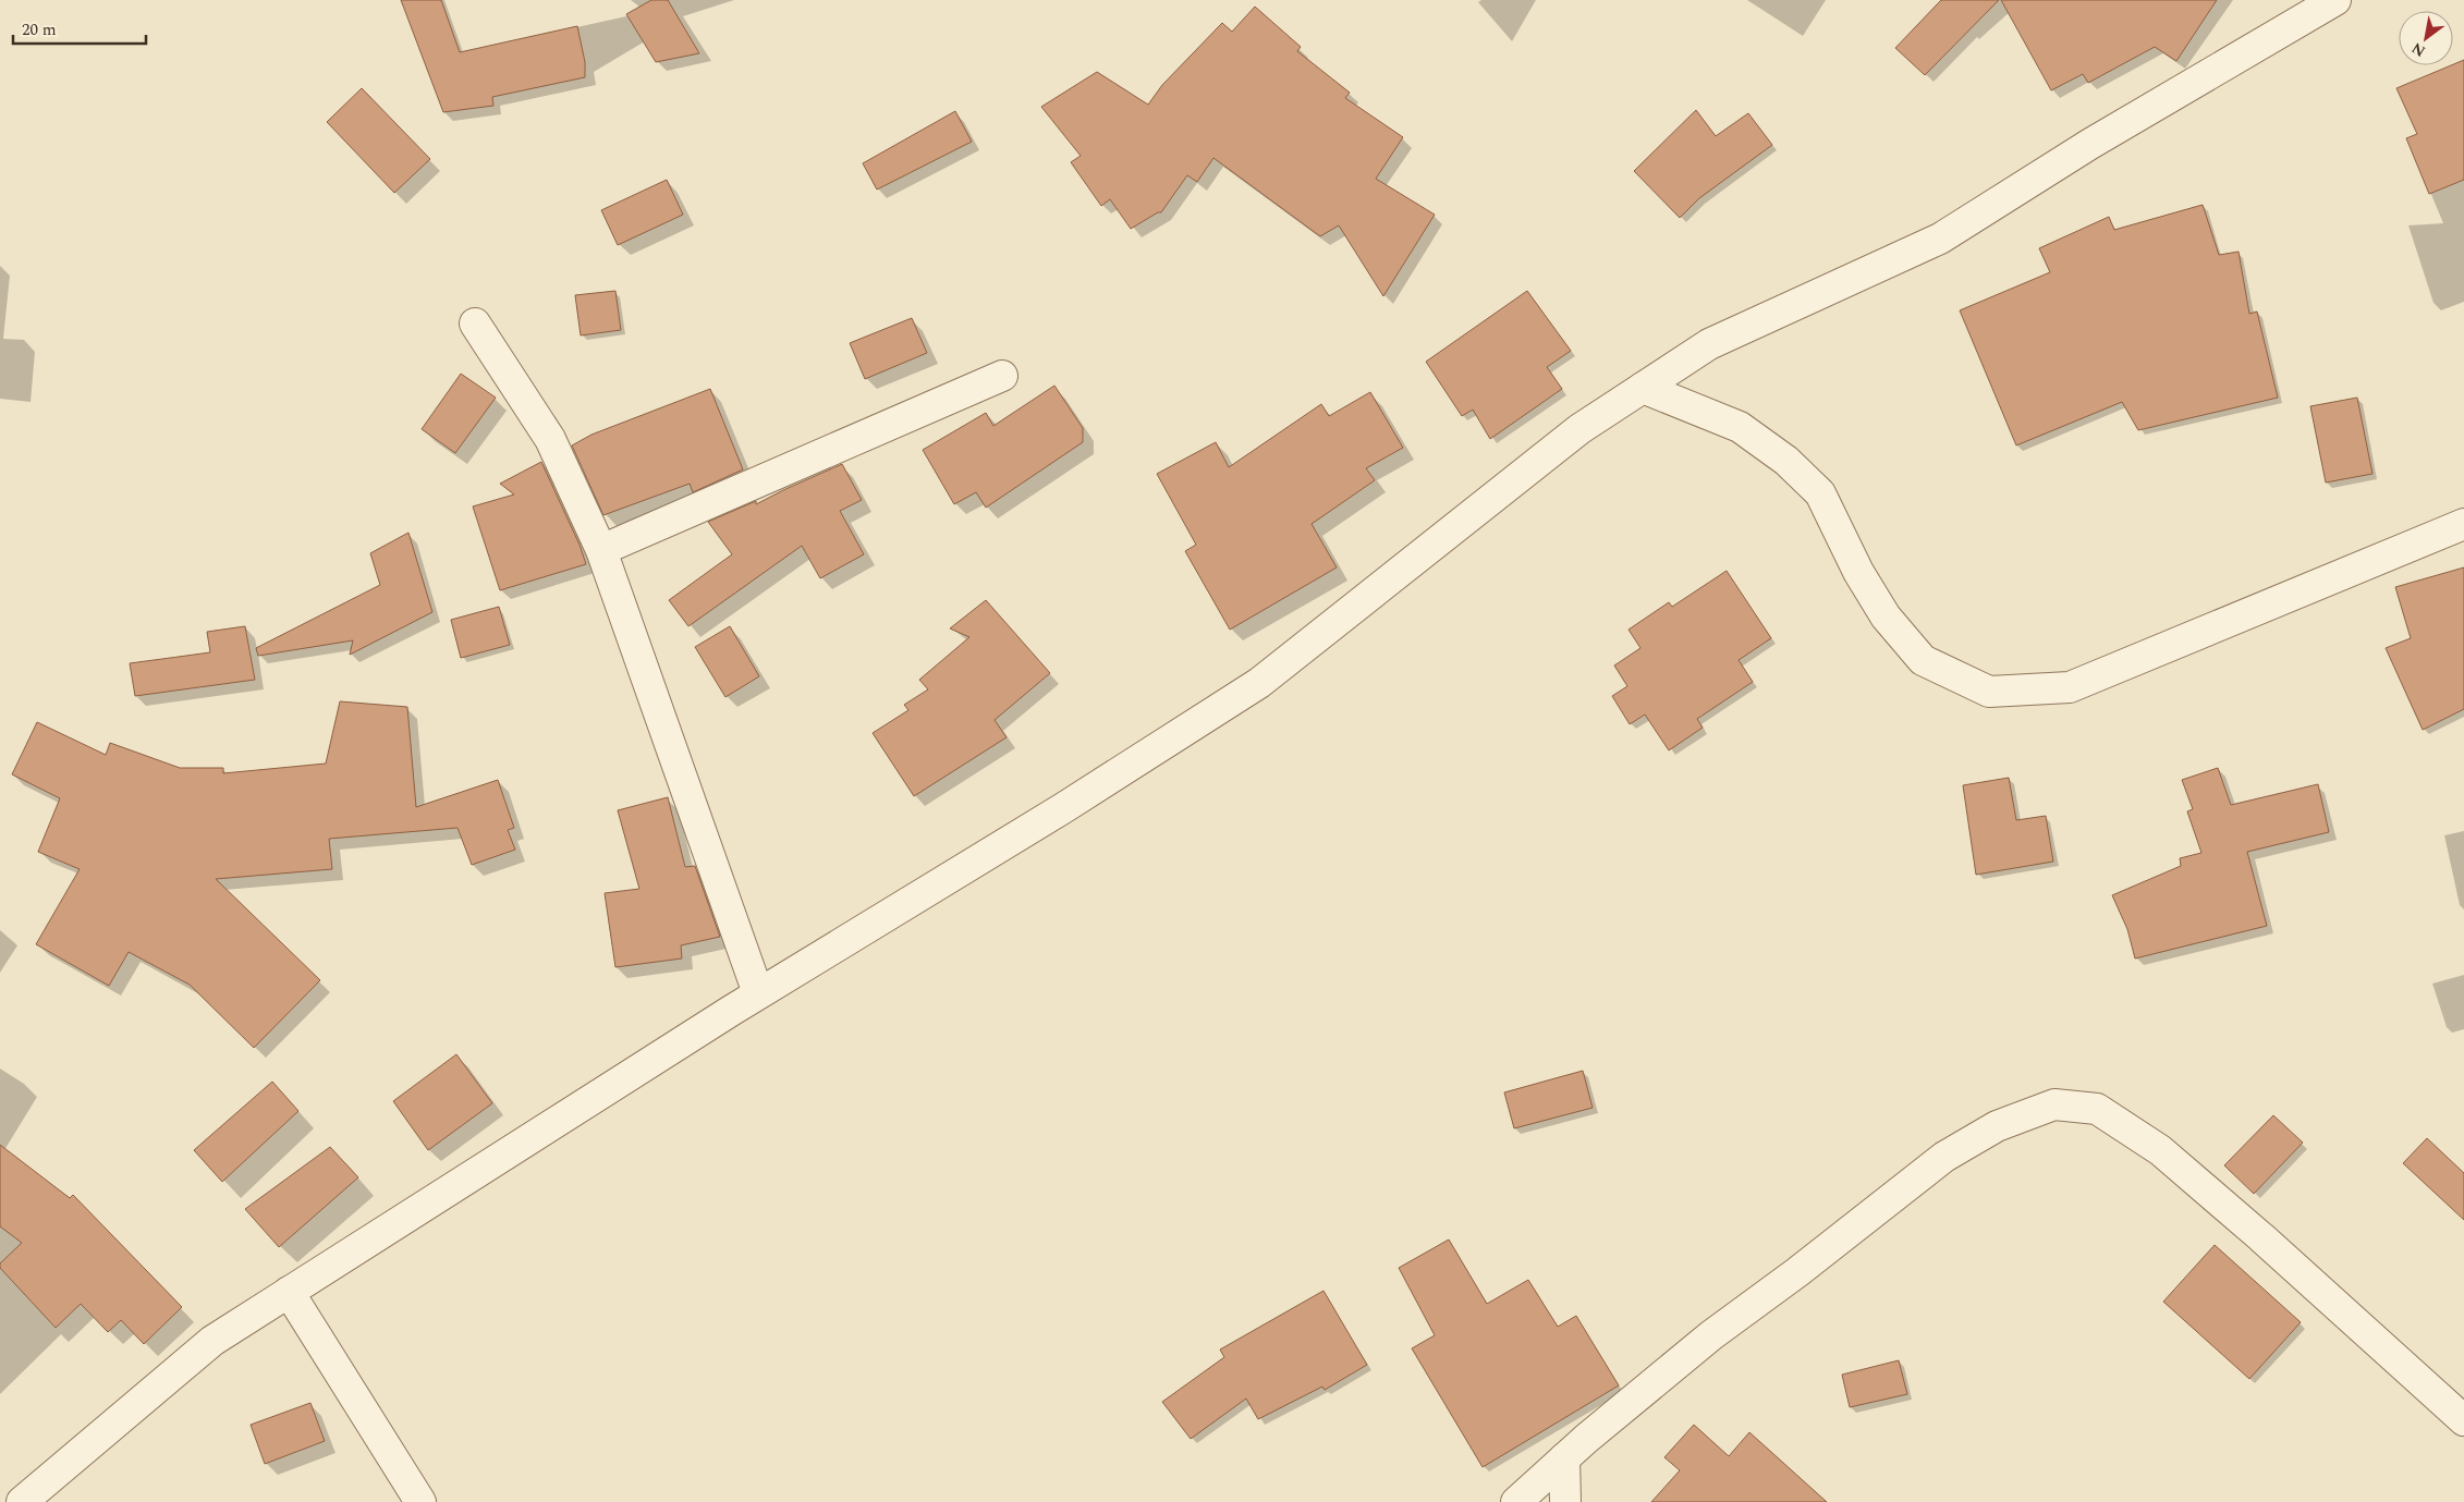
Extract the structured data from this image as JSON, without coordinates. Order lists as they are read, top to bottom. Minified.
{"scale_bar":"20 m","north":"bottom left"}
